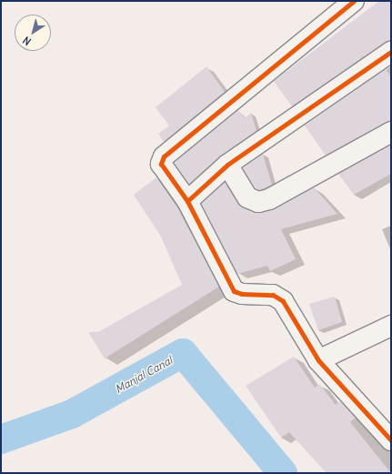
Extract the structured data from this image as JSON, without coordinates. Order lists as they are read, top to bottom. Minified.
{"water":["Manjal Canal"],"north":"bottom left"}
